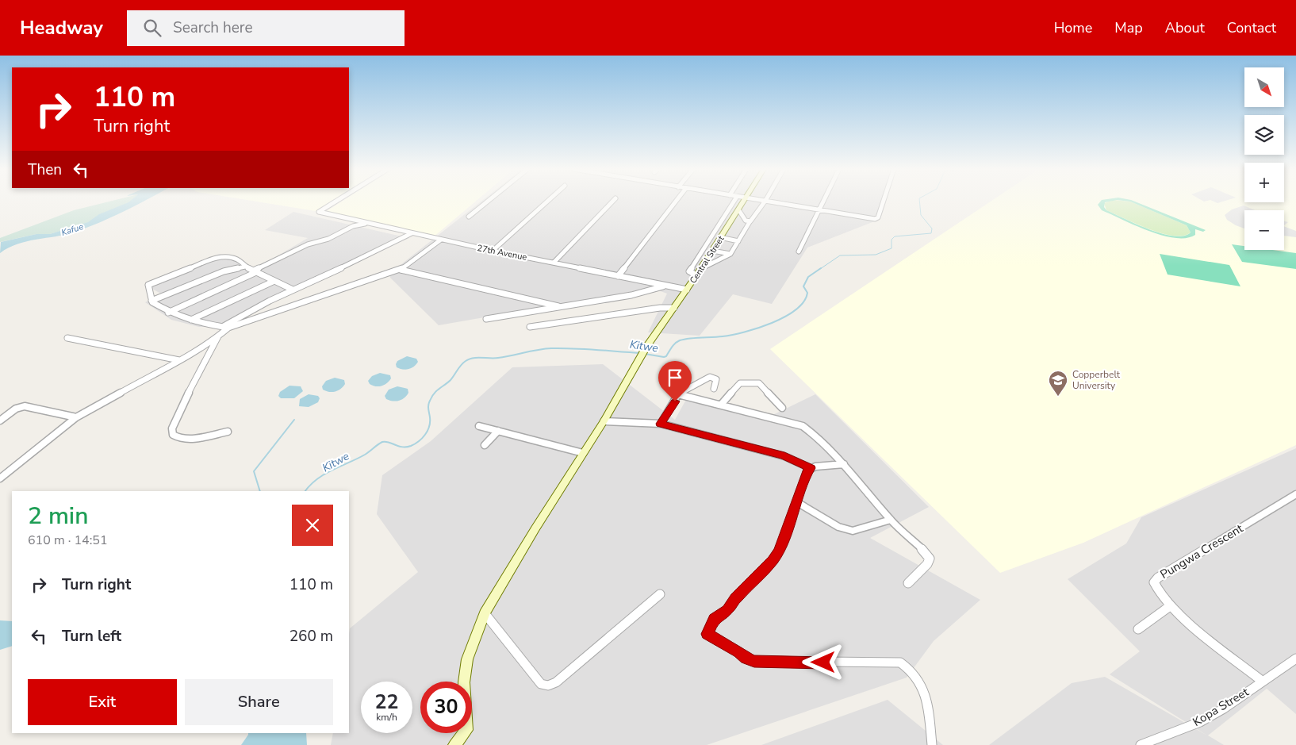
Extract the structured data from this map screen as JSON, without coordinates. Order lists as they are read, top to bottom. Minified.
{"streets":{"street":["27th Avenue","Central Street","Pungwa Crescent","Kopa Street"]},"crossings":[["27th Avenue","Central Street"],["Pungwa Crescent","Kopa Street"]],"water":["Kafue","Kitwe"],"places":{"school or university":["Copperbelt University"]},"north":"bottom right","page":{"header":"Headway","search":"Search here","nav":["Home","Map","About","Contact"],"map_buttons":["+","−"],"turn":["110 m","Turn right"],"then":"Then","heading":["2 min","610 m · 14:51"],"list":[{"name":"Turn right","value":"110 m"},{"name":"Turn left","value":"260 m"}],"buttons":["Exit","Share"],"speed":"22 km/h","limit":"30"}}
